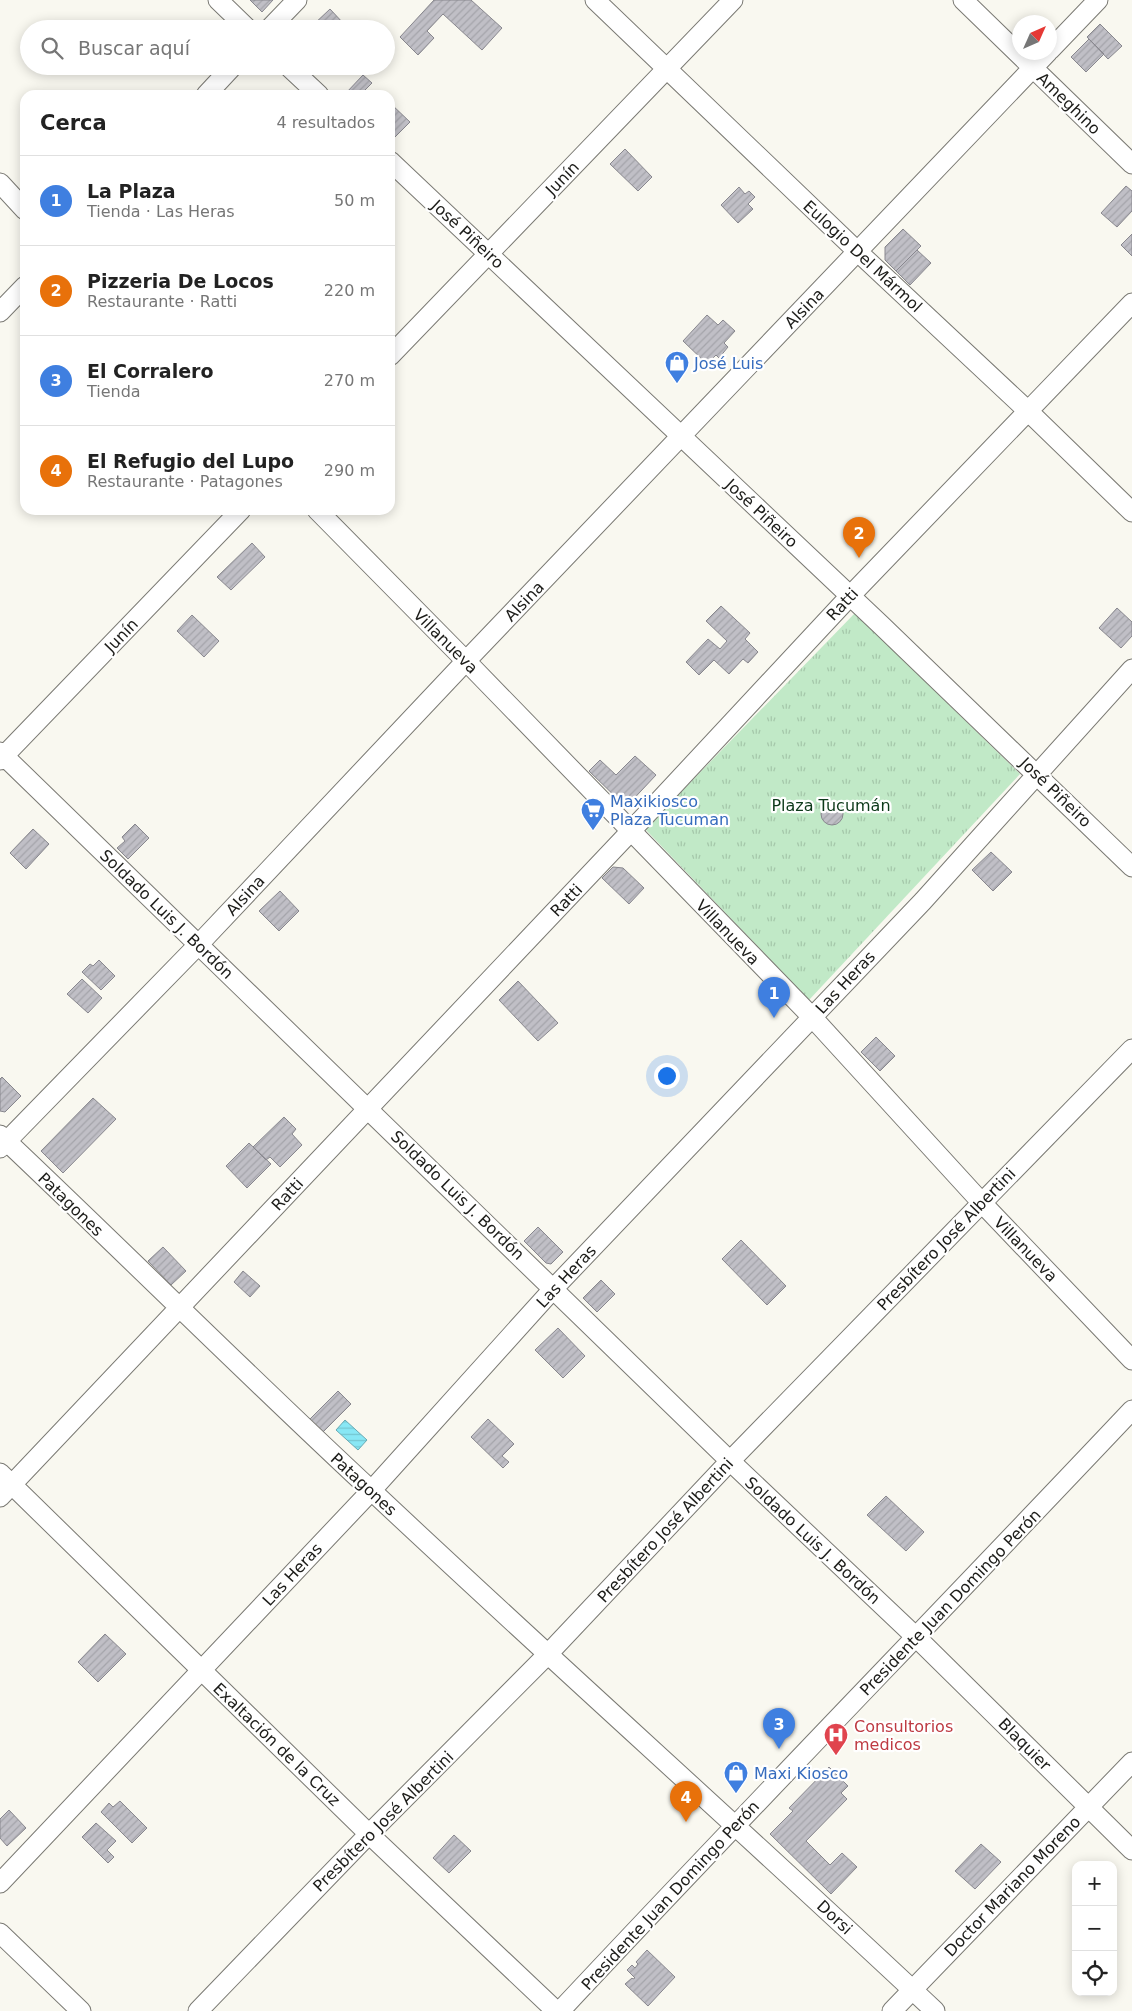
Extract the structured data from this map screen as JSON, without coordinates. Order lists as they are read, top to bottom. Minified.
{"streets":{"street":["Ameghino","Junín","José Piñeiro","Eulogio Del Mármol","Alsina","Ratti","Villanueva","Soldado Luis J. Bordón","Las Heras","Patagones","Presbítero José Albertini","Presidente Juan Domingo Perón","Exaltación de la Cruz","Blaquier","Doctor Mariano Moreno","Dorsi"]},"crossings":[["Ameghino","Alsina"],["Junín","José Piñeiro"],["Junín","Eulogio Del Mármol"],["Junín","Soldado Luis J. Bordón"],["José Piñeiro","Alsina"],["José Piñeiro","Ratti"],["José Piñeiro","Las Heras"],["Eulogio Del Mármol","Alsina"],["Eulogio Del Mármol","Ratti"],["Alsina","Villanueva"],["Alsina","Soldado Luis J. Bordón"],["Alsina","Patagones"],["Ratti","Villanueva"],["Ratti","Soldado Luis J. Bordón"],["Ratti","Patagones"],["Ratti","Exaltación de la Cruz"],["Villanueva","Las Heras"],["Villanueva","Presbítero José Albertini"],["Soldado Luis J. Bordón","Las Heras"],["Soldado Luis J. Bordón","Presbítero José Albertini"],["Soldado Luis J. Bordón","Presidente Juan Domingo Perón"],["Soldado Luis J. Bordón","Blaquier"],["Las Heras","Patagones"],["Las Heras","Exaltación de la Cruz"],["Patagones","Presbítero José Albertini"],["Patagones","Presidente Juan Domingo Perón"],["Patagones","Dorsi"],["Presbítero José Albertini","Exaltación de la Cruz"],["Presidente Juan Domingo Perón","Blaquier"],["Presidente Juan Domingo Perón","Dorsi"],["Blaquier","Doctor Mariano Moreno"],["Doctor Mariano Moreno","Dorsi"]],"parks":["Plaza Tucumán"],"places":{"shop":["José Luis","Maxi Kiosco"],"supermarket":["Maxikiosco Plaza Tucuman"],"hospital":["Consultorios medicos"]},"north":"top right","page":{"search":"Buscar aquí","heading":["Cerca","4 resultados"],"list":[{"mark":"1","name":"La Plaza","note":"Tienda · Las Heras","value":"50 m"},{"mark":"2","name":"Pizzeria De Locos","note":"Restaurante · Ratti","value":"220 m"},{"mark":"3","name":"El Corralero","note":"Tienda","value":"270 m"},{"mark":"4","name":"El Refugio del Lupo","note":"Restaurante · Patagones","value":"290 m"}],"pins":["2","1","3","4"],"map_buttons":["+","−"]}}
